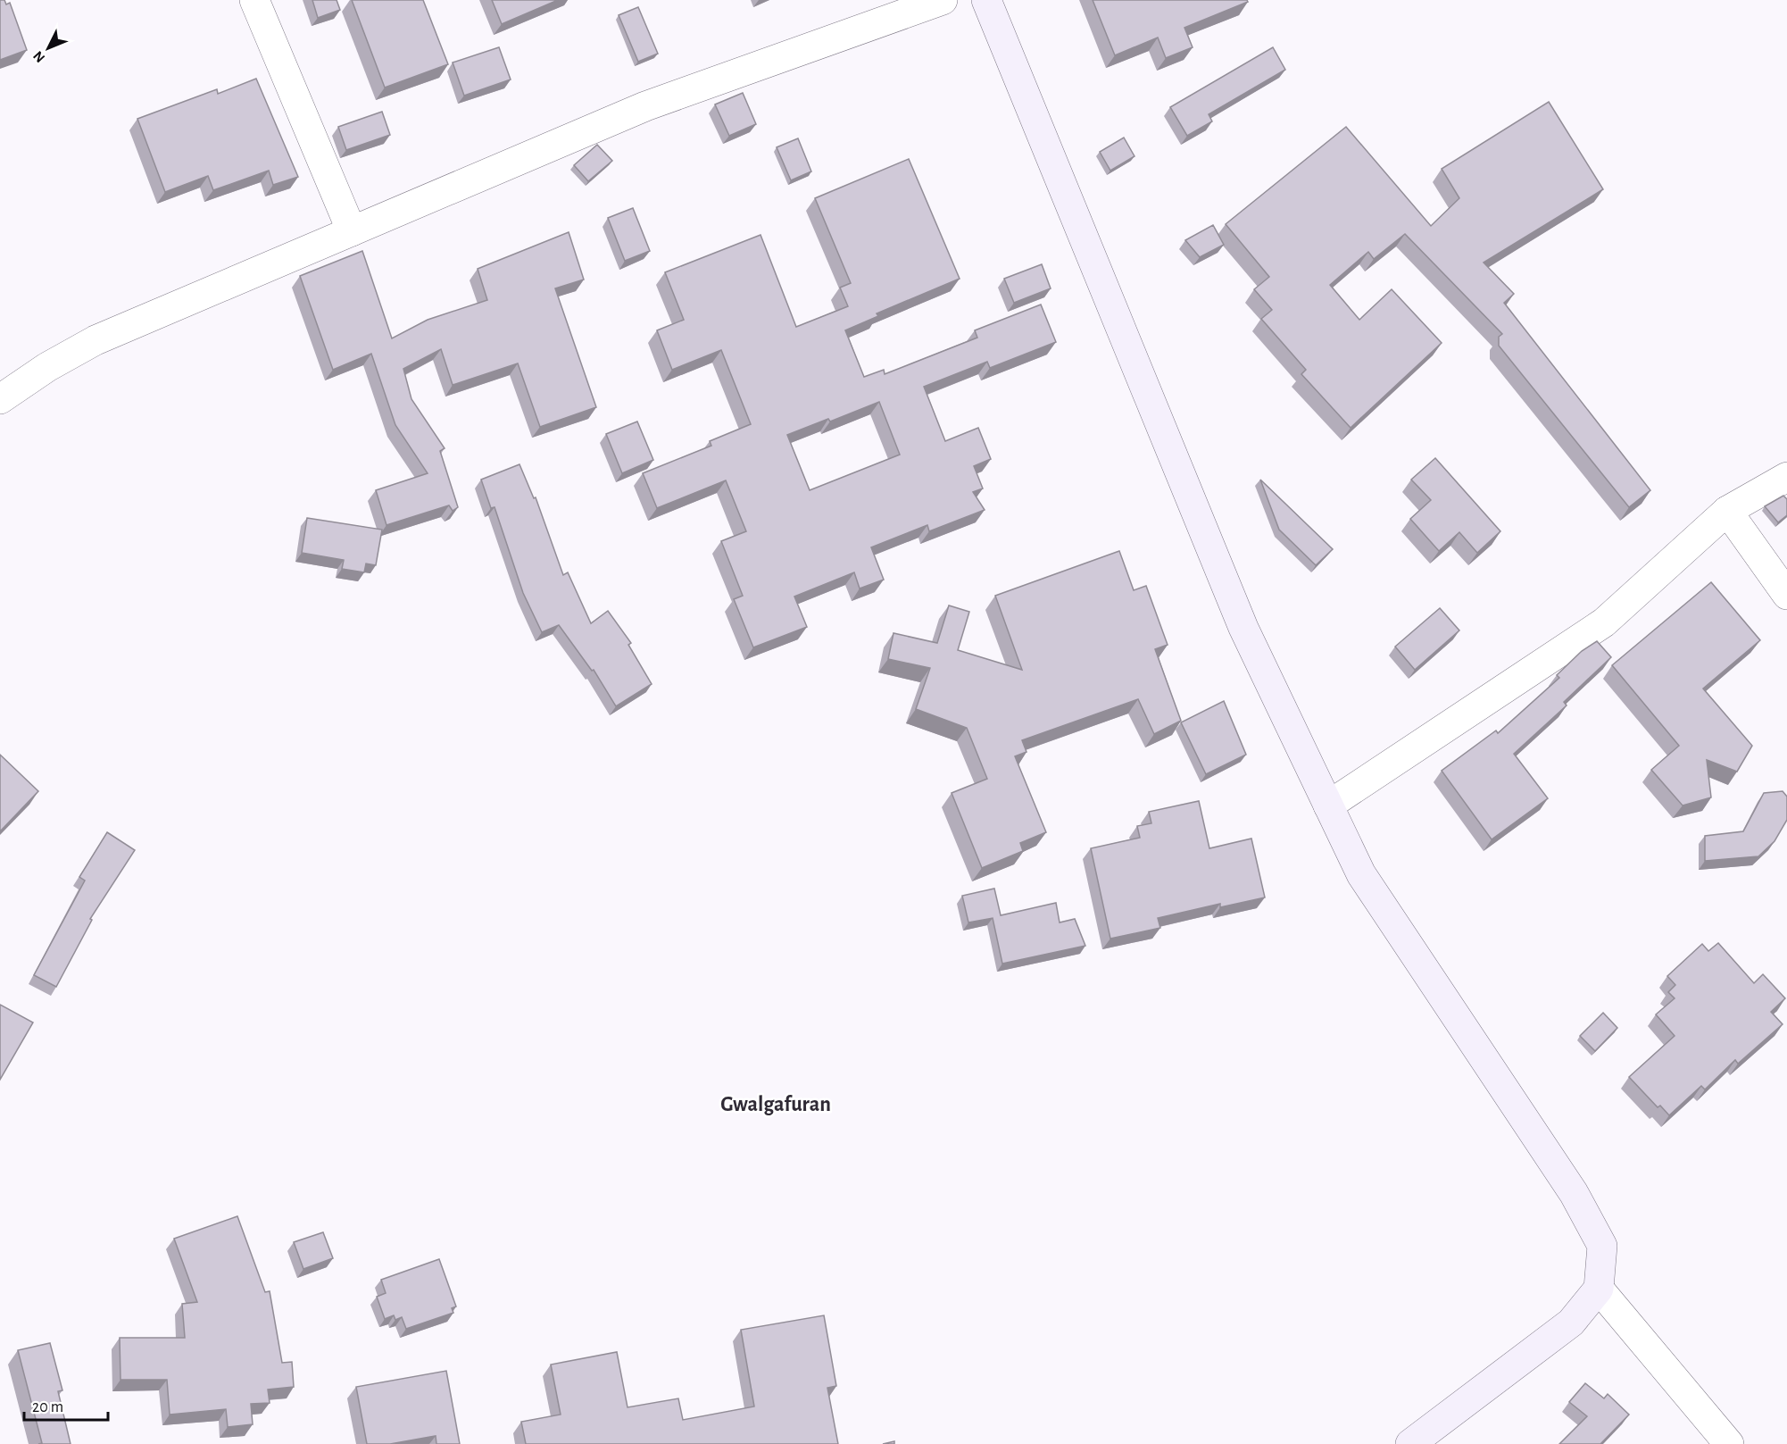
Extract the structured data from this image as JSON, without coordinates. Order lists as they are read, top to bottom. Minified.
{"districts":["Gwalgafuran"],"scale_bar":"20 m","north":"bottom left"}
